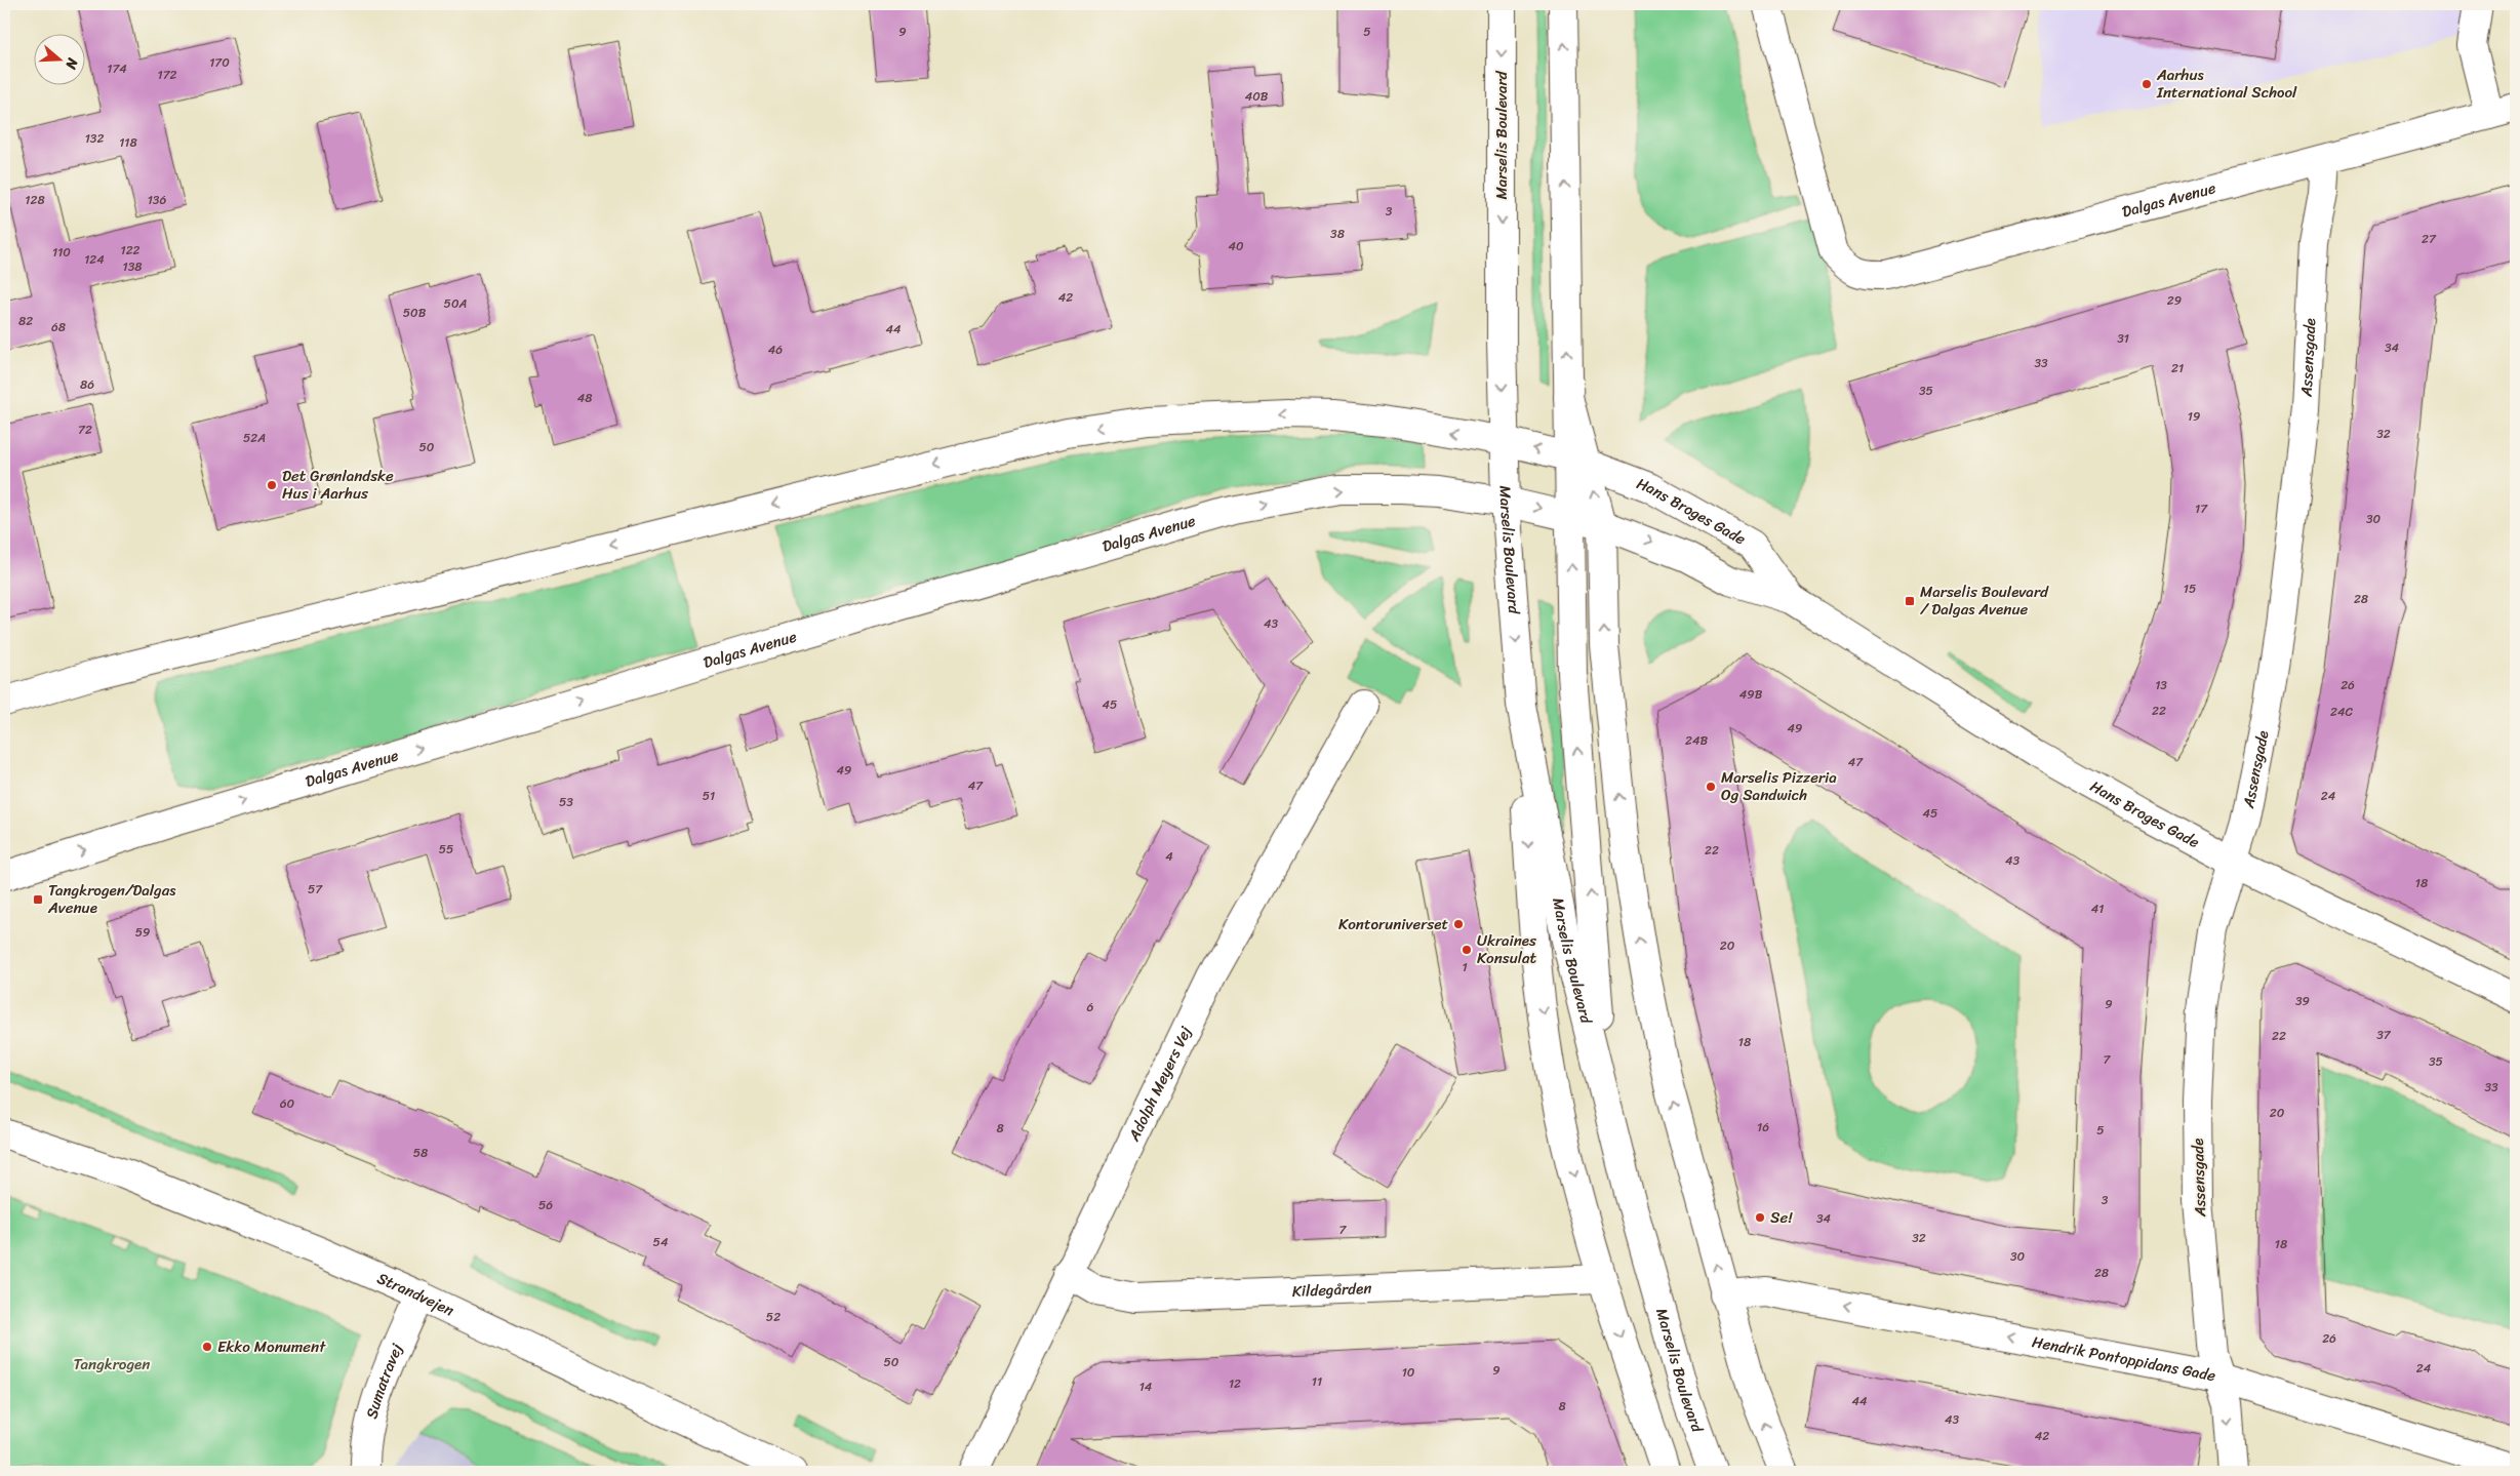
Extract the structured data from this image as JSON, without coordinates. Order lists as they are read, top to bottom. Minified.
{"streets":{"street":["Marselis Boulevard","Dalgas Avenue","Assensgade","Hans Broges Gade","Adolph Meyers Vej","Kildegården","Strandvejen","Hendrik Pontoppidans Gade","Sumatravej"]},"crossings":[["Marselis Boulevard","Dalgas Avenue"],["Marselis Boulevard","Hans Broges Gade"],["Dalgas Avenue","Assensgade"],["Dalgas Avenue","Hans Broges Gade"],["Assensgade","Hans Broges Gade"],["Assensgade","Hendrik Pontoppidans Gade"],["Adolph Meyers Vej","Kildegården"],["Strandvejen","Sumatravej"]],"one_way":["Hendrik Pontoppidans Gade"],"parks":["Tangkrogen"],"places":{"other":["Aarhus International School","Det Grønlandske Hus i Aarhus","Marselis Pizzeria Og Sandwich","Kontoruniverset","Ukraines Konsulat","Se!","Ekko Monument"],"transit":["Marselis Boulevard / Dalgas Avenue","Tangkrogen/Dalgas Avenue"]},"house_numbers":["9","5","170","174","172","40B","132","118","128","136","3","38","27","40","122","110","124","138","42","29","50A","50B","82","68","44","31","34","46","33","21","86","35","48","19","72","32","52A","50","17","30","15","28","43","13","26","49B","45","22","24C","49","24B","47","49","47","51","24","53","45","55","22","4","43","18","57","41","59","20","1","39","9","6","37","22","18","7","35","33","60","20","16","8","5","58","3","56","34","7","32","54","18","30","28","52","26","50","24","9","10","11","12","14","44","8","43","42"],"north":"right"}
